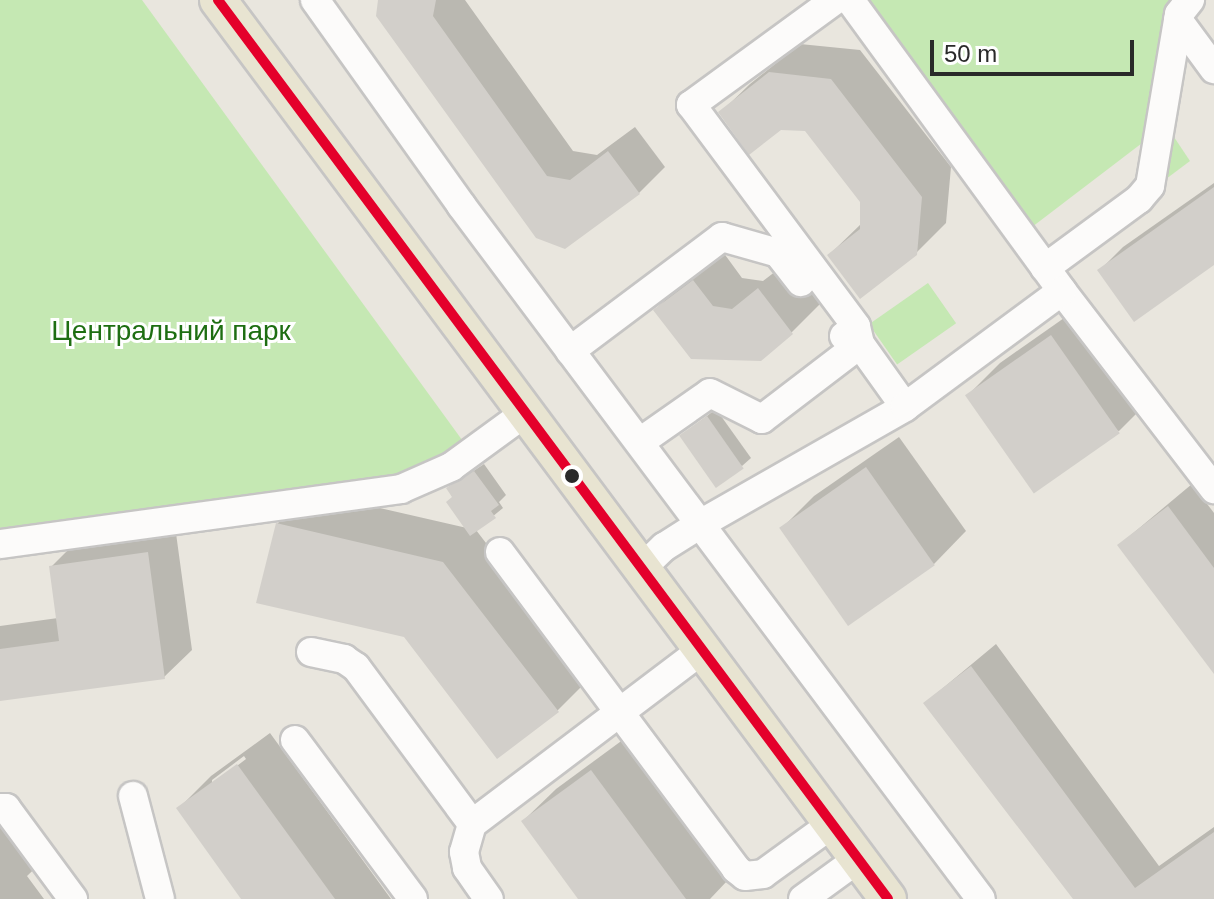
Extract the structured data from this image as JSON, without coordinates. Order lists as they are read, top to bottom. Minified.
{"parks":["Центральний парк"],"scale_bar":"50 m"}
